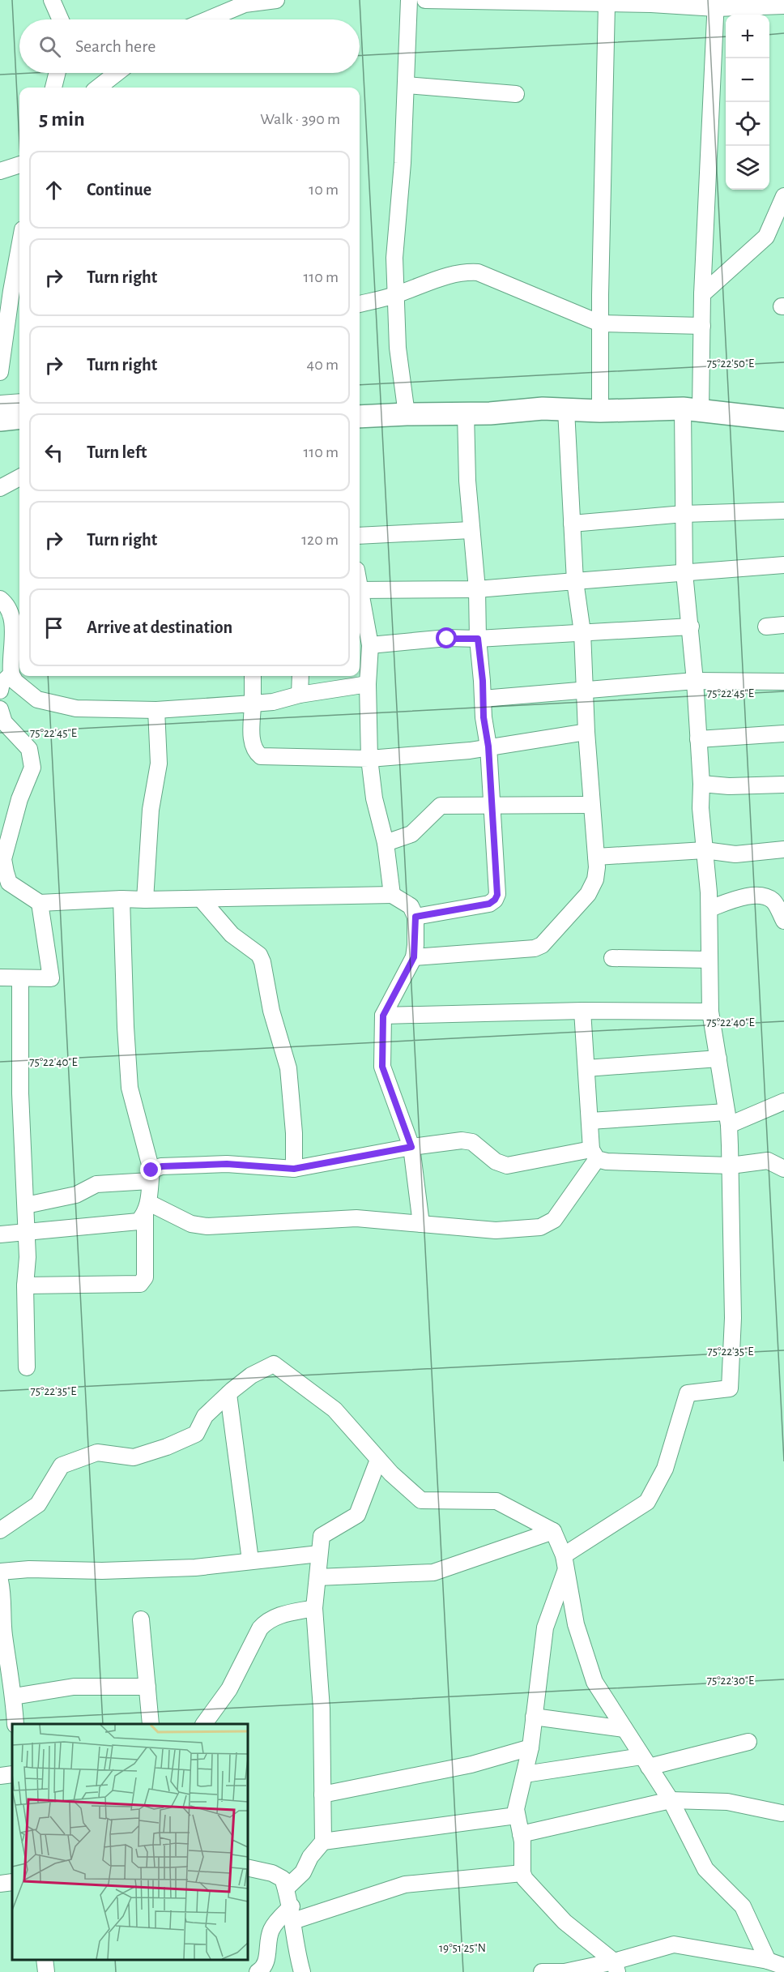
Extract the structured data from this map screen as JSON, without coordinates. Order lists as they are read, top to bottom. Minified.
{"page":{"map_buttons":["+","−"],"search":"Search here","heading":["5 min","Walk · 390 m"],"list":[["Continue","10 m"],["Turn right","110 m"],["Turn right","40 m"],["Turn left","110 m"],["Turn right","120 m"],"Arrive at destination"]},"coordinates":["75°22'50\"E","75°22'45\"E","75°22'40\"E","75°22'35\"E","75°22'30\"E","19°51'25\"N"]}
